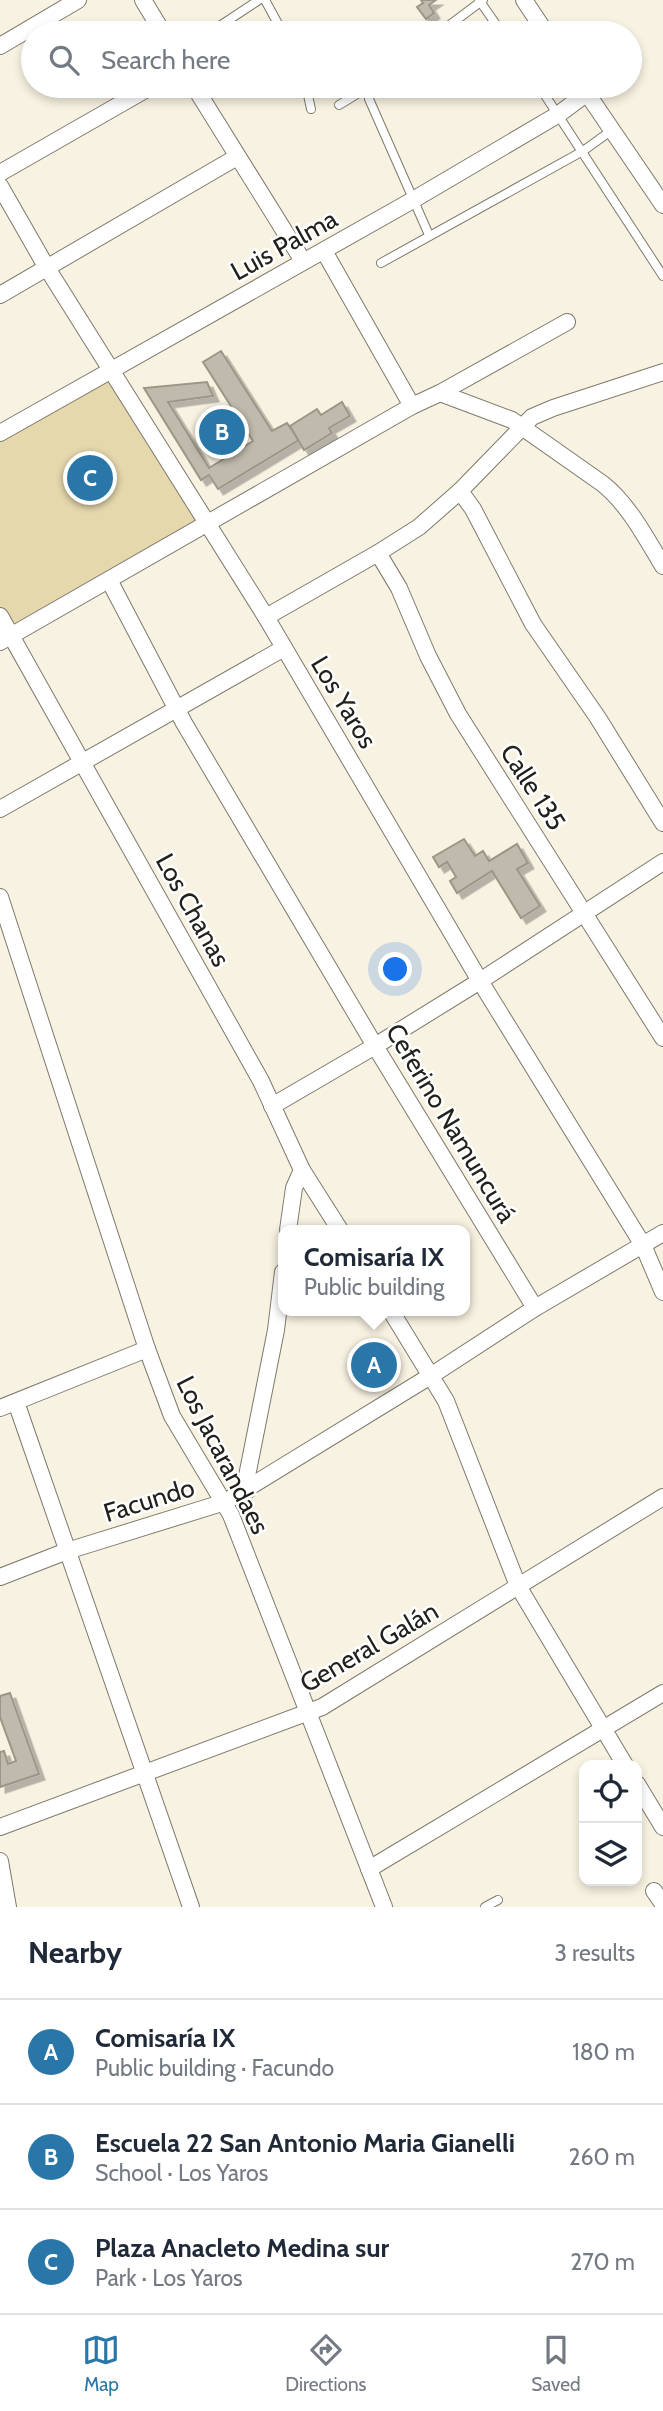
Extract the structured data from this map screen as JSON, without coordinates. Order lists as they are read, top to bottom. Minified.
{"streets":{"street":["Luis Palma","Los Yaros","Calle 135","Los Chanas","Ceferino Namuncurá","Los Jacarandaes","Facundo","General Galán"]},"crossings":[["Luis Palma","Los Yaros"],["Los Yaros","Facundo"],["Ceferino Namuncurá","Facundo"],["Los Jacarandaes","Facundo"],["Los Jacarandaes","General Galán"]],"page":{"search":"Search here","pins":["B","C","A"],"popup":["Comisaría IX","Public building"],"heading":["Nearby","3 results"],"list":[{"mark":"A","name":"Comisaría IX","note":"Public building · Facundo","value":"180 m"},{"mark":"B","name":"Escuela 22 San Antonio Maria Gianelli","note":"School · Los Yaros","value":"260 m"},{"mark":"C","name":"Plaza Anacleto Medina sur","note":"Park · Los Yaros","value":"270 m"}],"nav":["Map","Directions","Saved"]}}
